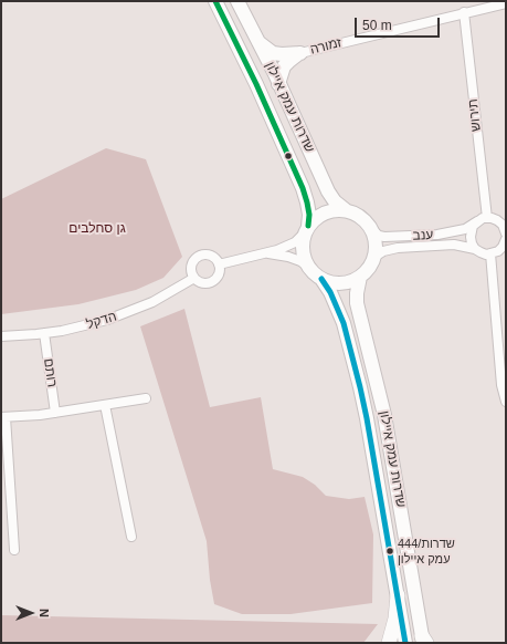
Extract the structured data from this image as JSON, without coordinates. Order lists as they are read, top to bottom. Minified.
{"streets":{"main road":["שדרות עמק איילון"],"street":["זמורה","תירוש","ענב","הדקל","רותם"]},"crossings":[["זמורה","תירוש"],["שדרות עמק איילון","ענב"],["תירוש","ענב"],["הדקל","רותם"]],"parks":["גן סחלבים"],"places":["444/שדרות עמק איילון"],"scale_bar":"50 m","north":"right"}
